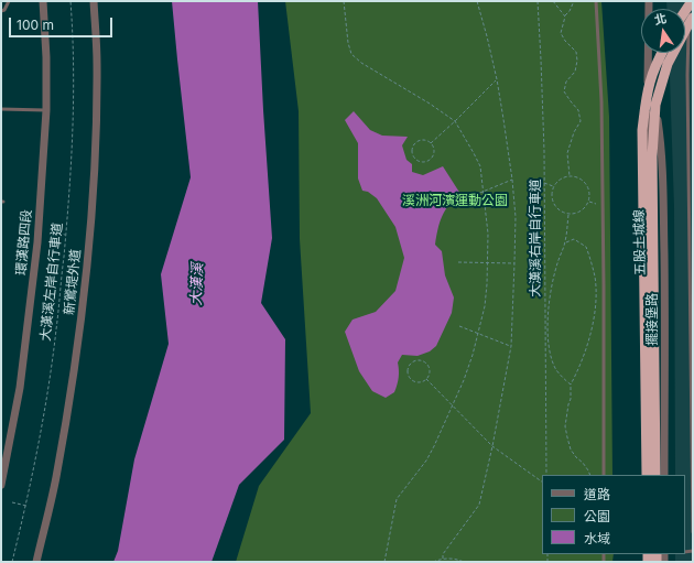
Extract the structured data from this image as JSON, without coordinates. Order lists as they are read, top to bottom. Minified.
{"streets":{"highway":["五股土城線"],"street":["環漢路四段","新鶯堤外道","擺接堡路"],"path":["大漢溪右岸自行車道","大漢溪左岸自行車道"]},"water":["大漢溪"],"parks":["溪洲河濱運動公園"],"legend":["道路","公園","水域"],"scale_bar":"100 m","north":"top"}
